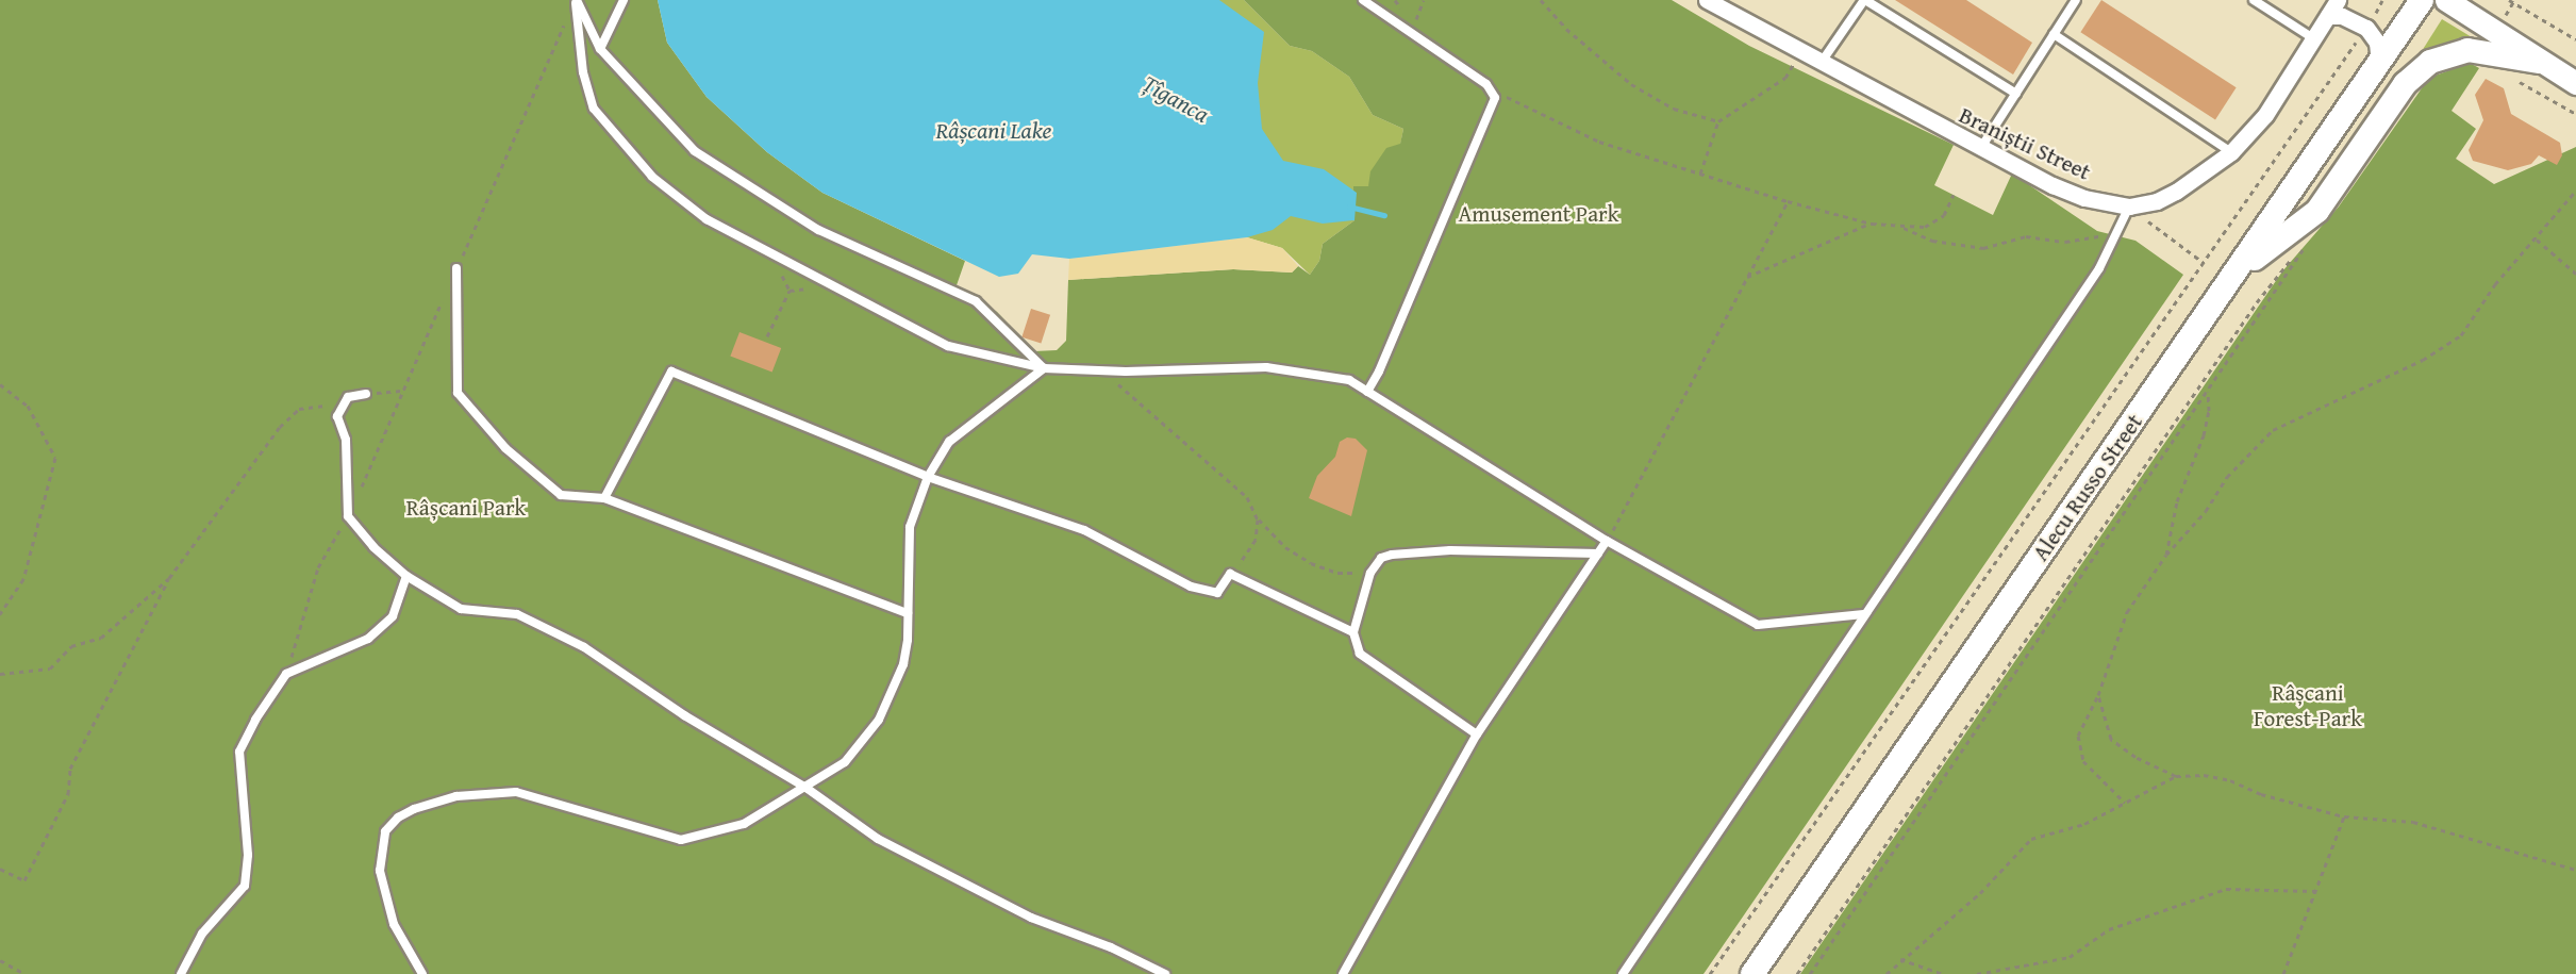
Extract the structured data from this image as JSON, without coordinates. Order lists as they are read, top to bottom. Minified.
{"streets":{"main road":["Alecu Russo Street"],"street":["Braniștii Street"]},"water":["Țîganca","Râșcani Lake"],"parks":["Amusement Park","Râșcani Park","Râșcani Forest-Park"]}
